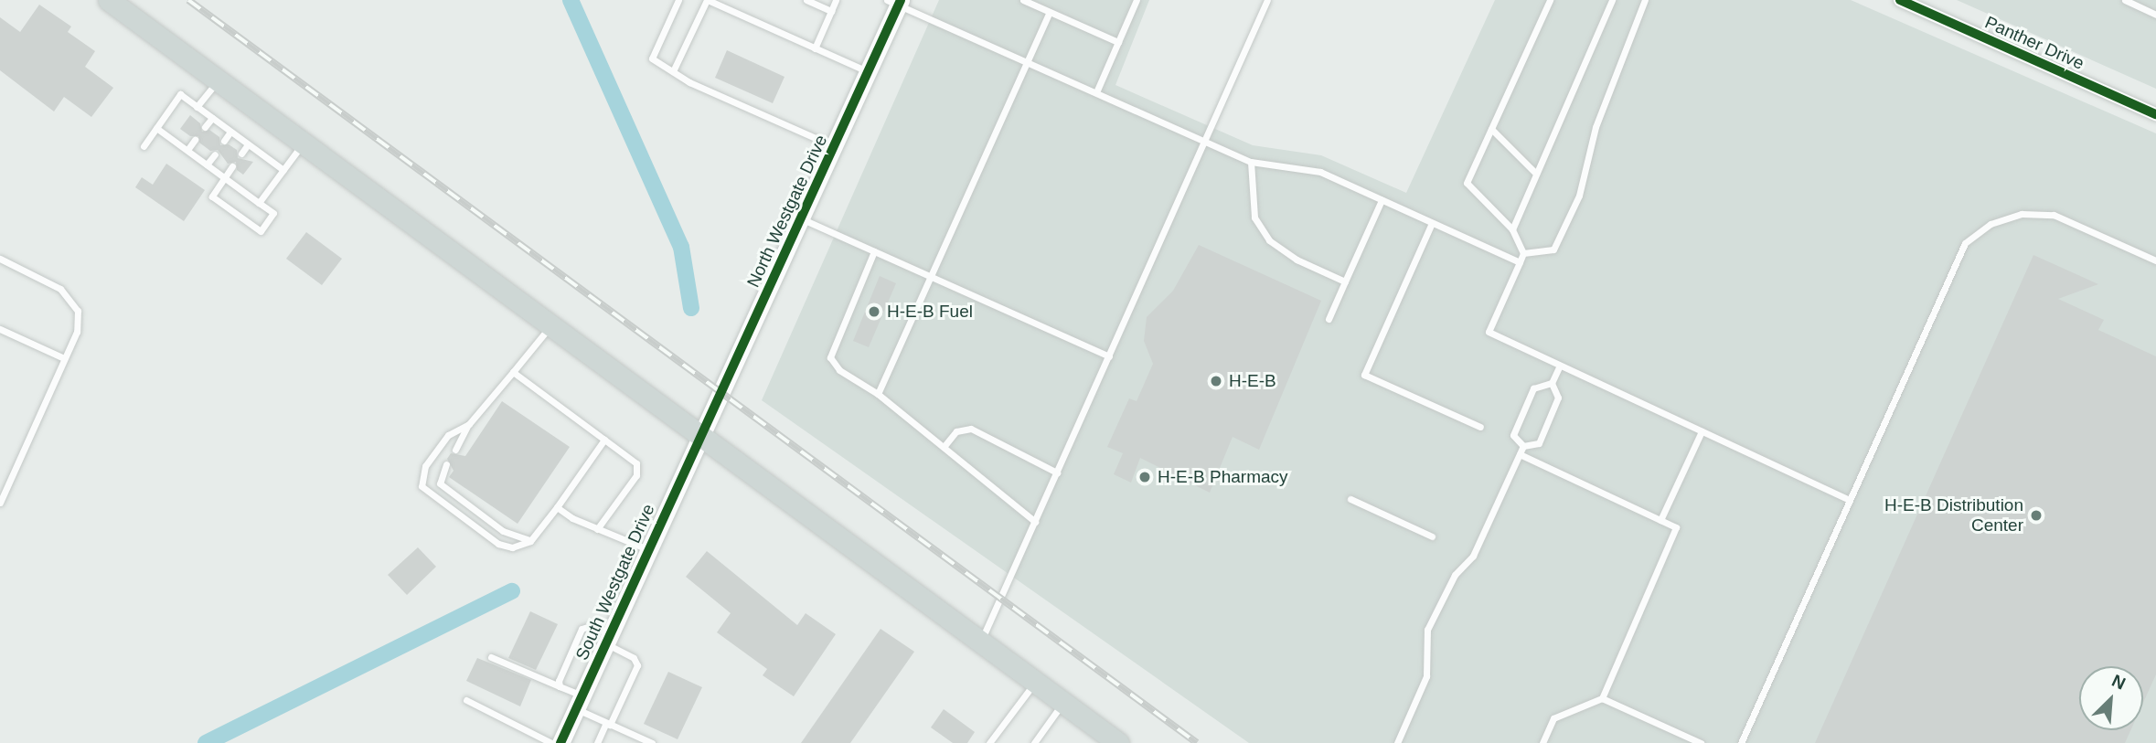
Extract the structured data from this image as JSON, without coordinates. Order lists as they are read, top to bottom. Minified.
{"streets":{"street":["Panther Drive","North Westgate Drive","South Westgate Drive"]},"crossings":[["North Westgate Drive","South Westgate Drive"]],"places":["H-E-B Fuel","H-E-B","H-E-B Pharmacy","H-E-B Distribution Center"],"north":"top right"}
